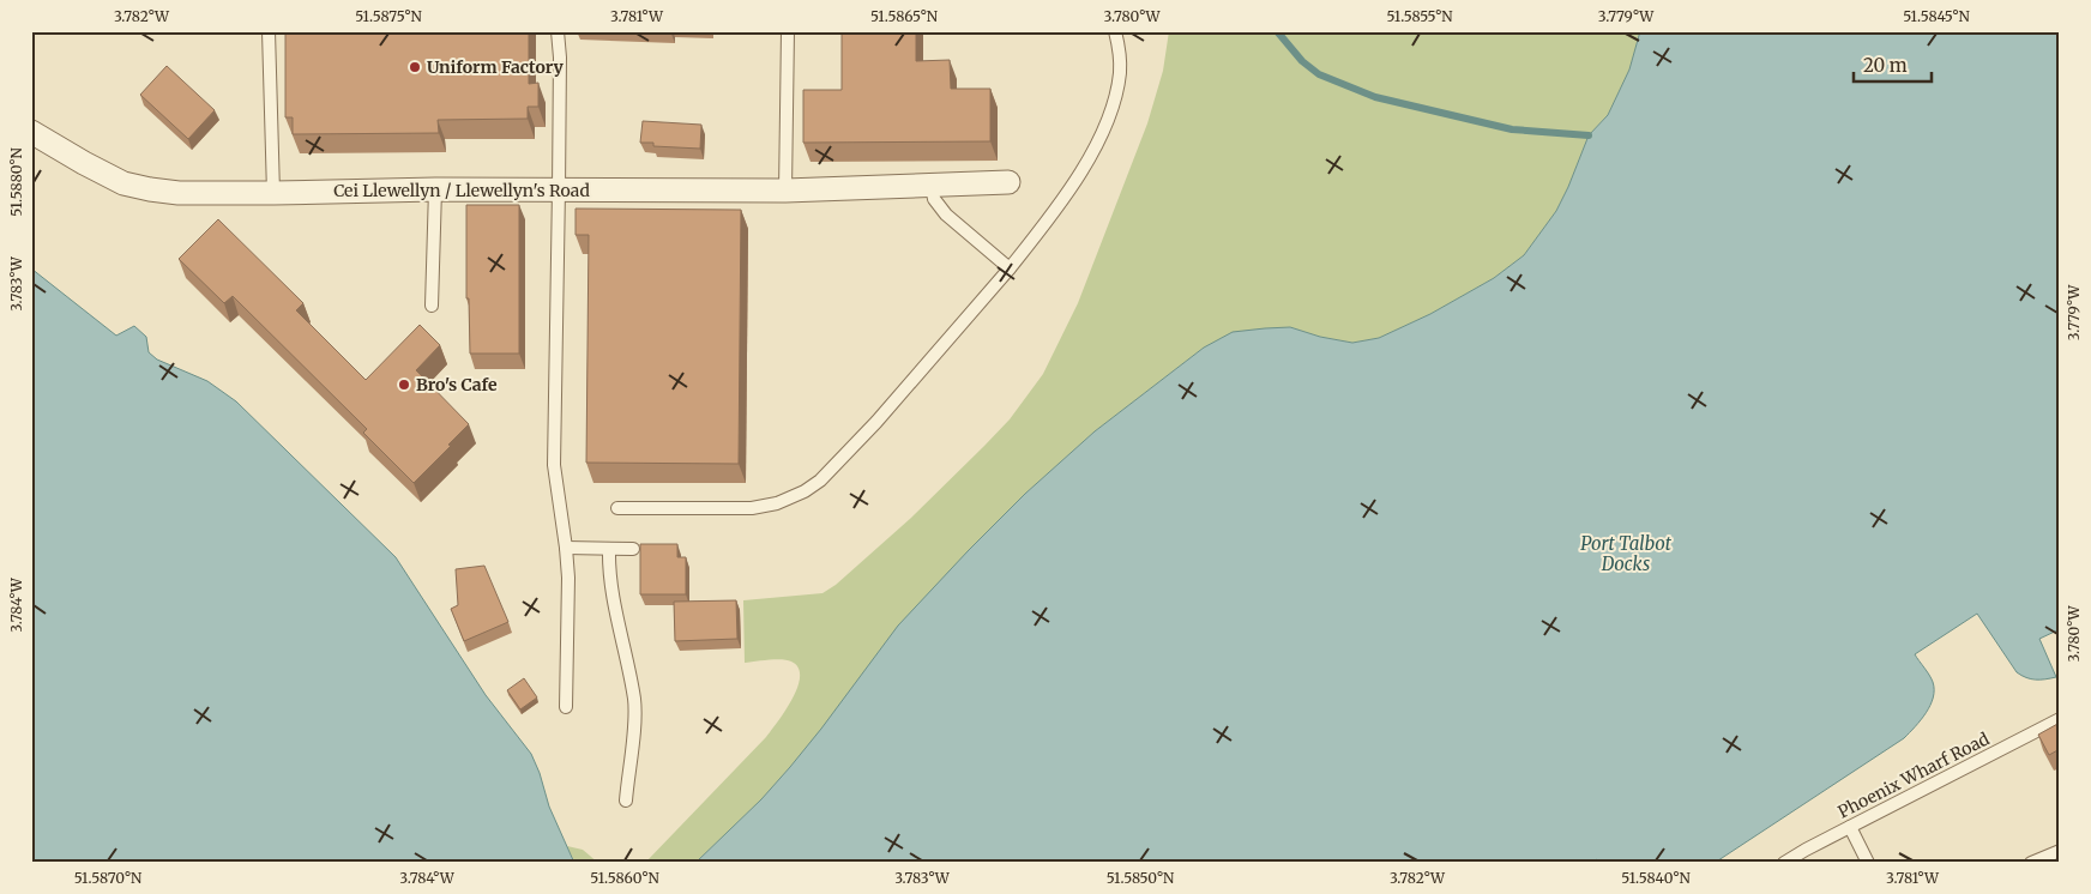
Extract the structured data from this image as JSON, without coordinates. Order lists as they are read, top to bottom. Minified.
{"streets":{"street":["Cei Llewellyn / Llewellyn's Road"],"lane":["Phoenix Wharf Road"]},"water":["Port Talbot Docks"],"places":["Uniform Factory","Bro's Cafe"],"scale_bar":"20 m","coordinates":["3.782°W","51.5875°N","3.781°W","51.5865°N","3.780°W","51.5855°N","3.779°W","51.5845°N","51.5880°N","3.783°W","3.784°W","51.5870°N","51.5860°N","51.5850°N","51.5840°N"]}
